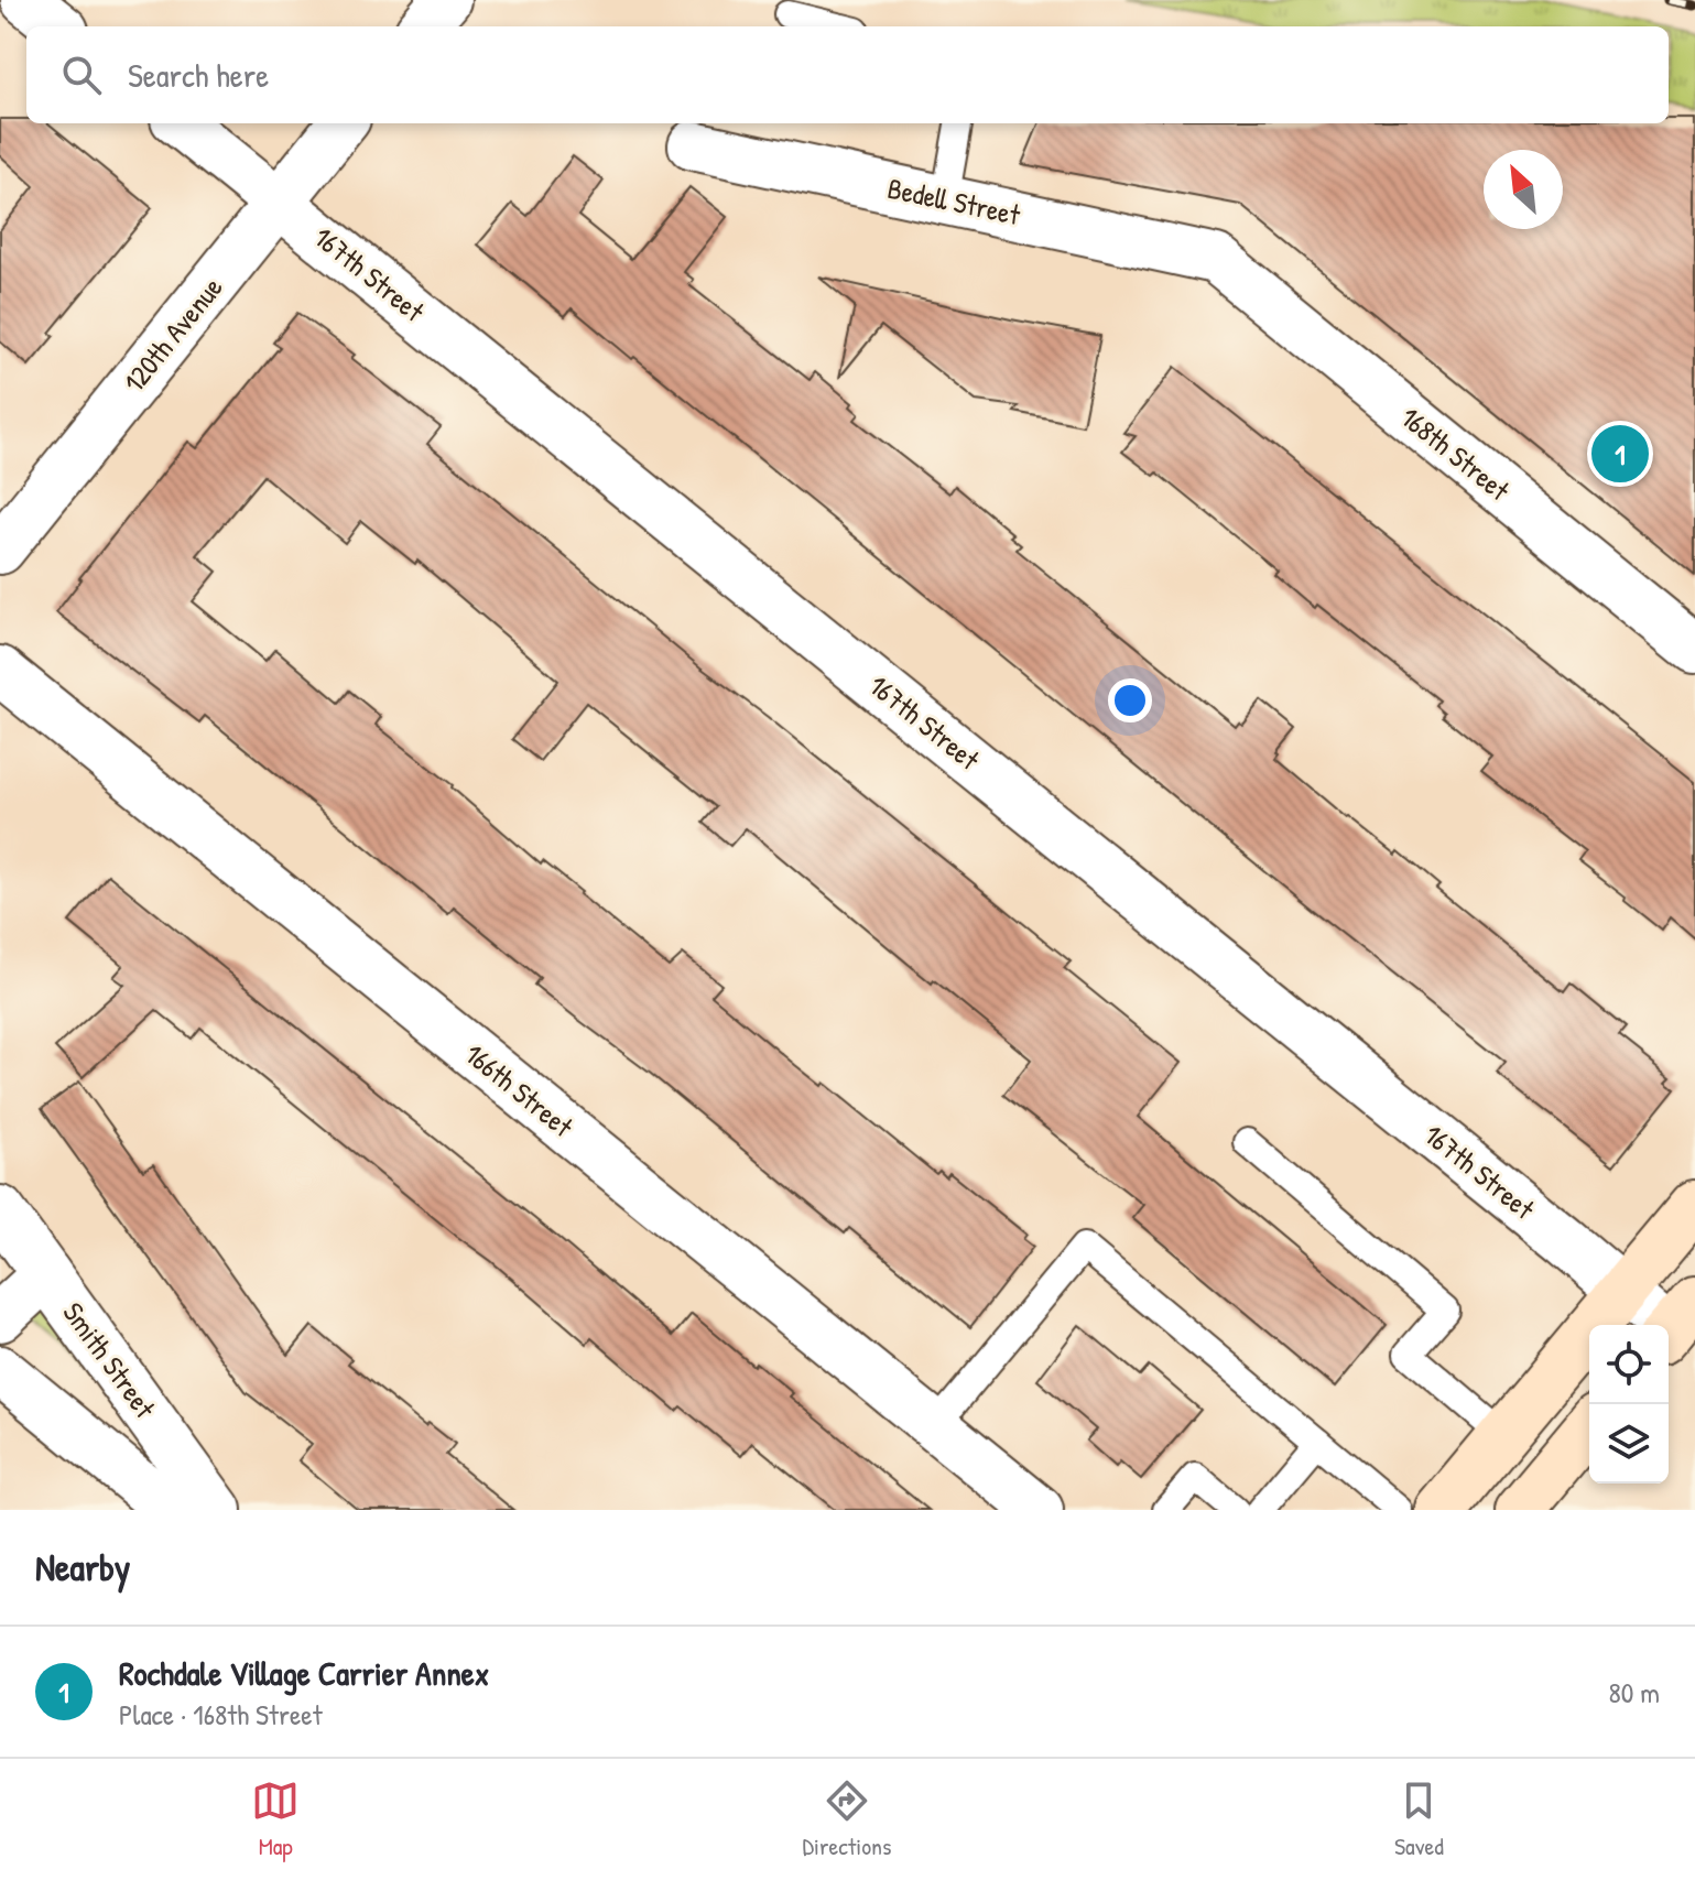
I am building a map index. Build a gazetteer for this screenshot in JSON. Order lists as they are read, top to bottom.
{
  "streets": {
    "street": [
      "Bedell Street",
      "167th Street",
      "120th Avenue",
      "168th Street",
      "166th Street",
      "Smith Street"
    ]
  },
  "crossings": [
    ["Bedell Street", "168th Street"],
    ["167th Street", "120th Avenue"]
  ],
  "north": "top left",
  "page": {
    "search": "Search here",
    "pins": "1",
    "heading": "Nearby",
    "list": [
      {
        "mark": "1",
        "name": "Rochdale Village Carrier Annex",
        "note": "Place · 168th Street",
        "value": "80 m"
      }
    ],
    "nav": ["Map", "Directions", "Saved"]
  }
}
